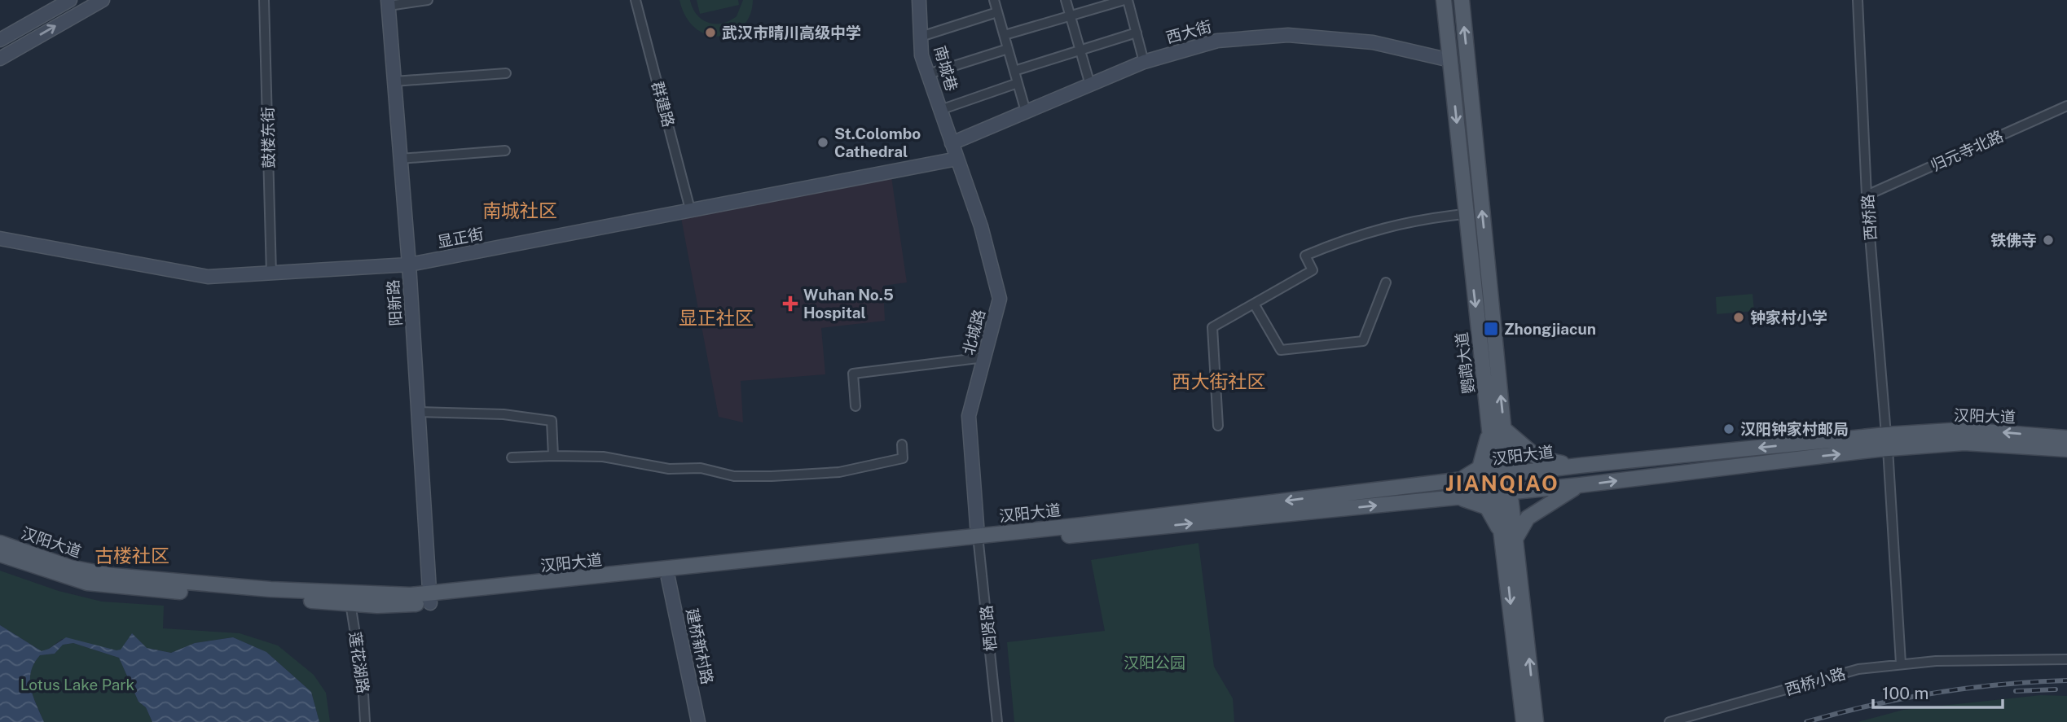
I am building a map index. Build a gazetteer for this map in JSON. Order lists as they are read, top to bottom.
{
  "streets": {
    "main road": ["鹦鹉大道", "汉阳大道"],
    "street": [
      "西大街",
      "南城巷",
      "群建路",
      "鼓楼东街",
      "归元寺北路",
      "西桥路",
      "显正街",
      "阳新路",
      "北城路",
      "栖贤路",
      "建桥新村路",
      "莲花湖路",
      "西桥小路"
    ]
  },
  "crossings": [
    ["西大街", "南城巷"],
    ["西大街", "北城路"],
    ["西大街", "鹦鹉大道"],
    ["南城巷", "北城路"],
    ["群建路", "显正街"],
    ["鼓楼东街", "显正街"],
    ["归元寺北路", "西桥路"],
    ["西桥路", "汉阳大道"],
    ["西桥路", "西桥小路"],
    ["显正街", "阳新路"],
    ["显正街", "北城路"],
    ["阳新路", "汉阳大道"],
    ["北城路", "汉阳大道"],
    ["北城路", "栖贤路"],
    ["鹦鹉大道", "汉阳大道"],
    ["汉阳大道", "栖贤路"],
    ["汉阳大道", "建桥新村路"],
    ["汉阳大道", "莲花湖路"]
  ],
  "districts": [
    "南城社区",
    "显正社区",
    "西大街社区",
    "JIANQIAO",
    "古楼社区"
  ],
  "parks": ["汉阳公园", "Lotus Lake Park"],
  "places": {
    "other": [
      "武汉市晴川高级中学",
      "St.Colombo Cathedral",
      "铁佛寺",
      "钟家村小学",
      "汉阳钟家村邮局"
    ],
    "health": ["Wuhan No.5 Hospital"],
    "transit": ["Zhongjiacun"]
  },
  "scale_bar": "100 m"
}
